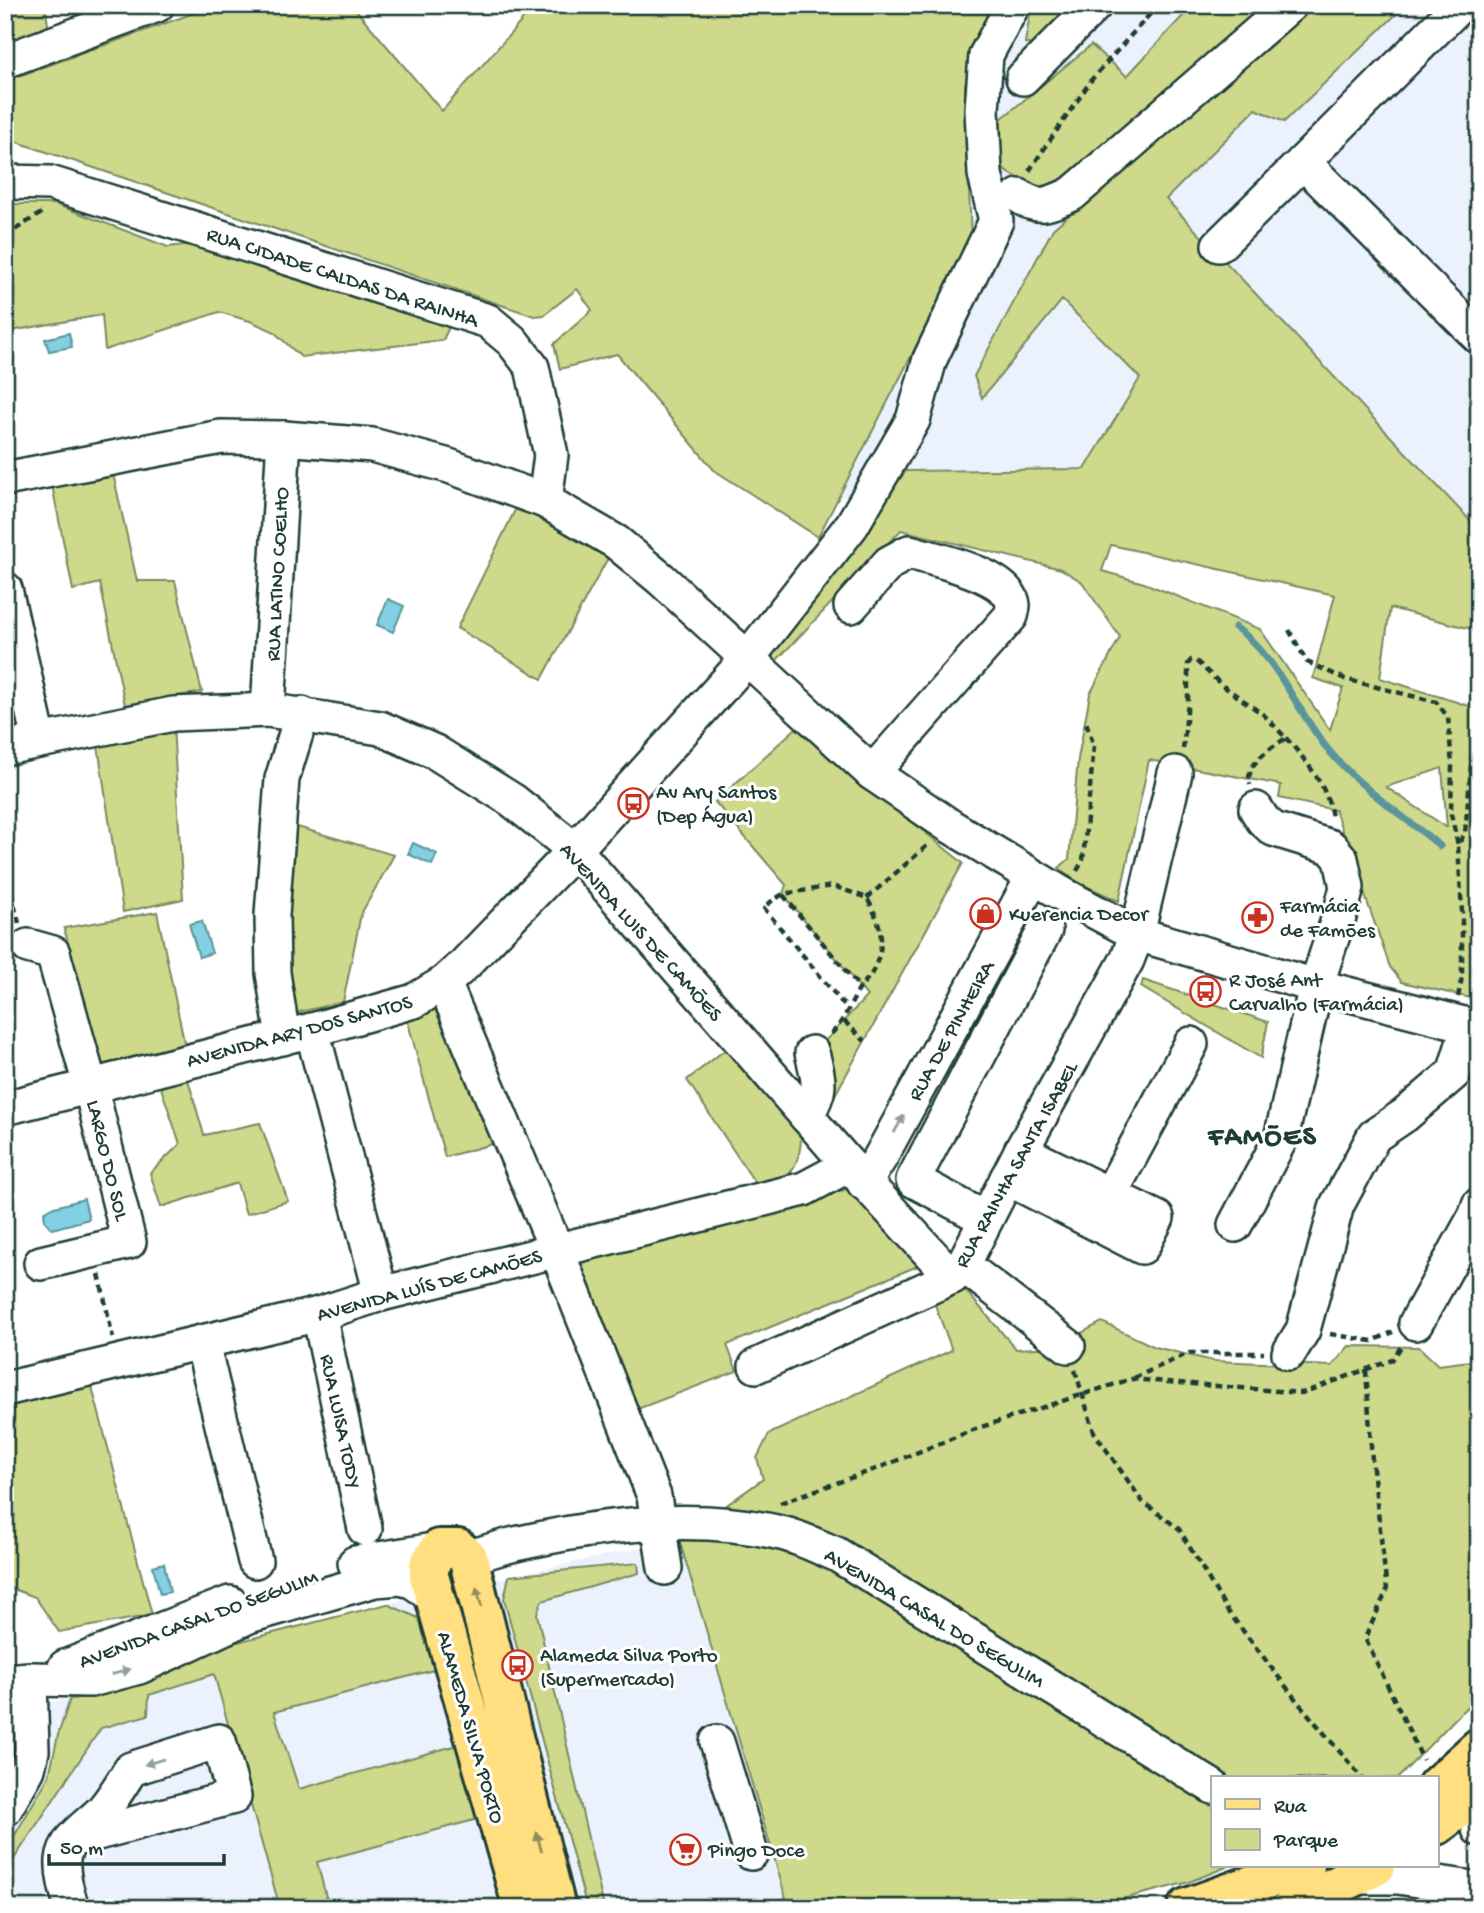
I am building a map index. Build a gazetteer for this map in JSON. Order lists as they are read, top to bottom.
{
  "streets": {
    "main road": ["ALAMEDA SILVA PORTO"],
    "street": [
      "RUA CIDADE CALDAS DA RAINHA",
      "RUA LATINO COELHO",
      "AVENIDA LUIS DE CAMÕES",
      "AVENIDA ARY DOS SANTOS",
      "RUA DE PINHEIRA",
      "LARGO DO SOL",
      "RUA RAINHA SANTA ISABEL",
      "AVENIDA LUÍS DE CAMÕES",
      "RUA LUISA TODY",
      "AVENIDA CASAL DO SEGULIM"
    ]
  },
  "crossings": [
    ["RUA LATINO COELHO", "AVENIDA LUIS DE CAMÕES"],
    ["AVENIDA LUIS DE CAMÕES", "AVENIDA ARY DOS SANTOS"],
    ["AVENIDA LUIS DE CAMÕES", "RUA DE PINHEIRA"],
    ["AVENIDA LUIS DE CAMÕES", "RUA RAINHA SANTA ISABEL"],
    ["AVENIDA LUIS DE CAMÕES", "AVENIDA LUÍS DE CAMÕES"],
    ["AVENIDA ARY DOS SANTOS", "LARGO DO SOL"],
    ["RUA DE PINHEIRA", "AVENIDA LUÍS DE CAMÕES"],
    ["AVENIDA LUÍS DE CAMÕES", "RUA LUISA TODY"],
    ["AVENIDA CASAL DO SEGULIM", "ALAMEDA SILVA PORTO"]
  ],
  "districts": ["FAMÕES"],
  "places": {
    "bus stop": ["Av Ary Santos (Dep Água)", "R José Ant Carvalho (Farmácia)", "Alameda Silva Porto (Supermercado)"],
    "shop": ["Kuerencia Decor"],
    "pharmacy": ["Farmácia de Famões"],
    "supermarket": ["Pingo Doce"]
  },
  "legend": ["Rua", "Parque"],
  "scale_bar": "50 m"
}
